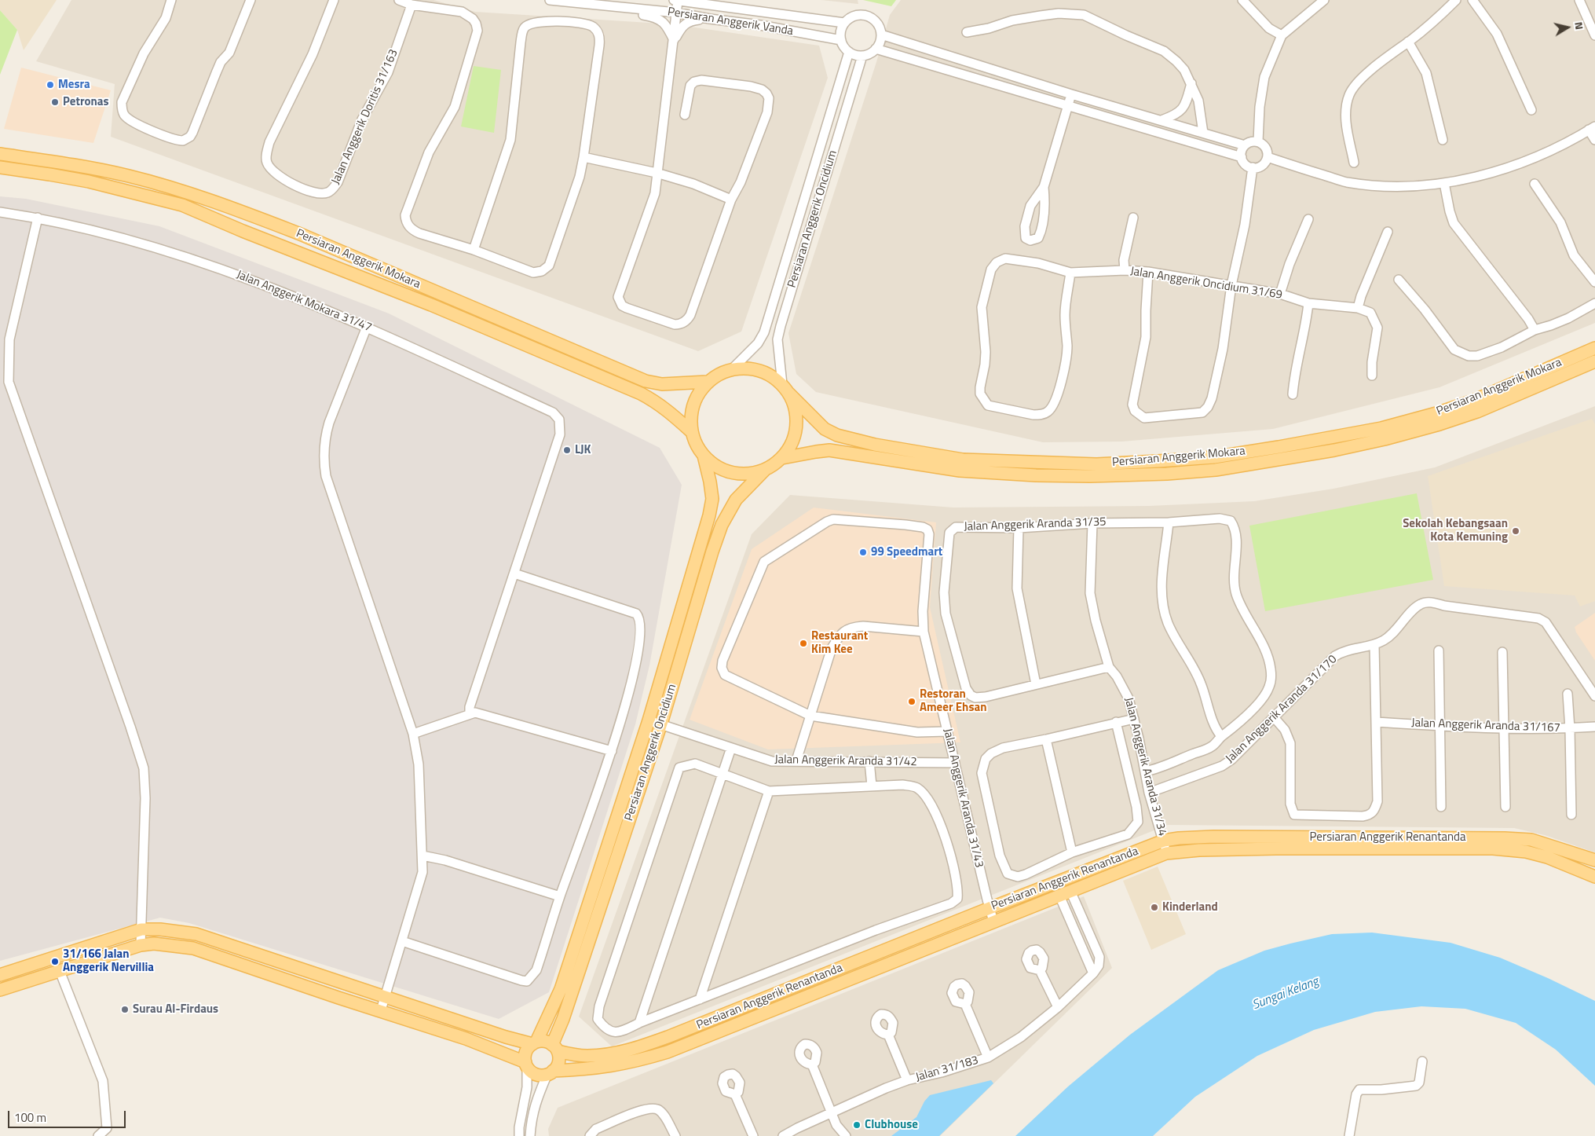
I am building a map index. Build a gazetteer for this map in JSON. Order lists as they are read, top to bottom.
{
  "streets": {
    "main road": ["Persiaran Anggerik Oncidium", "Persiaran Anggerik Mokara", "Persiaran Anggerik Renantanda"],
    "street": [
      "Persiaran Anggerik Vanda",
      "Jalan Anggerik Doritis 31/163",
      "Jalan Anggerik Oncidium 31/69",
      "Jalan Anggerik Mokara 31/47",
      "Jalan Anggerik Aranda 31/35",
      "Jalan Anggerik Aranda 31/170",
      "Jalan Anggerik Aranda 31/167",
      "Jalan Anggerik Aranda 31/42",
      "Jalan Anggerik Aranda 31/34",
      "Jalan Anggerik Aranda 31/43",
      "Jalan 31/183"
    ]
  },
  "crossings": [
    ["Persiaran Anggerik Vanda", "Persiaran Anggerik Oncidium"],
    ["Persiaran Anggerik Oncidium", "Persiaran Anggerik Mokara"],
    ["Persiaran Anggerik Oncidium", "Jalan Anggerik Aranda 31/42"],
    ["Persiaran Anggerik Oncidium", "Persiaran Anggerik Renantanda"],
    ["Jalan Anggerik Aranda 31/35", "Jalan Anggerik Aranda 31/34"],
    ["Jalan Anggerik Aranda 31/170", "Jalan Anggerik Aranda 31/34"],
    ["Jalan Anggerik Aranda 31/42", "Jalan Anggerik Aranda 31/43"],
    ["Jalan Anggerik Aranda 31/34", "Persiaran Anggerik Renantanda"],
    ["Jalan Anggerik Aranda 31/43", "Persiaran Anggerik Renantanda"]
  ],
  "water": ["Sungai Kelang"],
  "places": [
    "Mesra",
    "Petronas",
    "LJK",
    "Sekolah Kebangsaan Kota Kemuning",
    "99 Speedmart",
    "Restaurant Kim Kee",
    "Restoran Ameer Ehsan",
    "Kinderland",
    "31/166 Jalan Anggerik Nervillia",
    "Surau Al-Firdaus",
    "Clubhouse"
  ],
  "scale_bar": "100 m",
  "north": "right"
}
